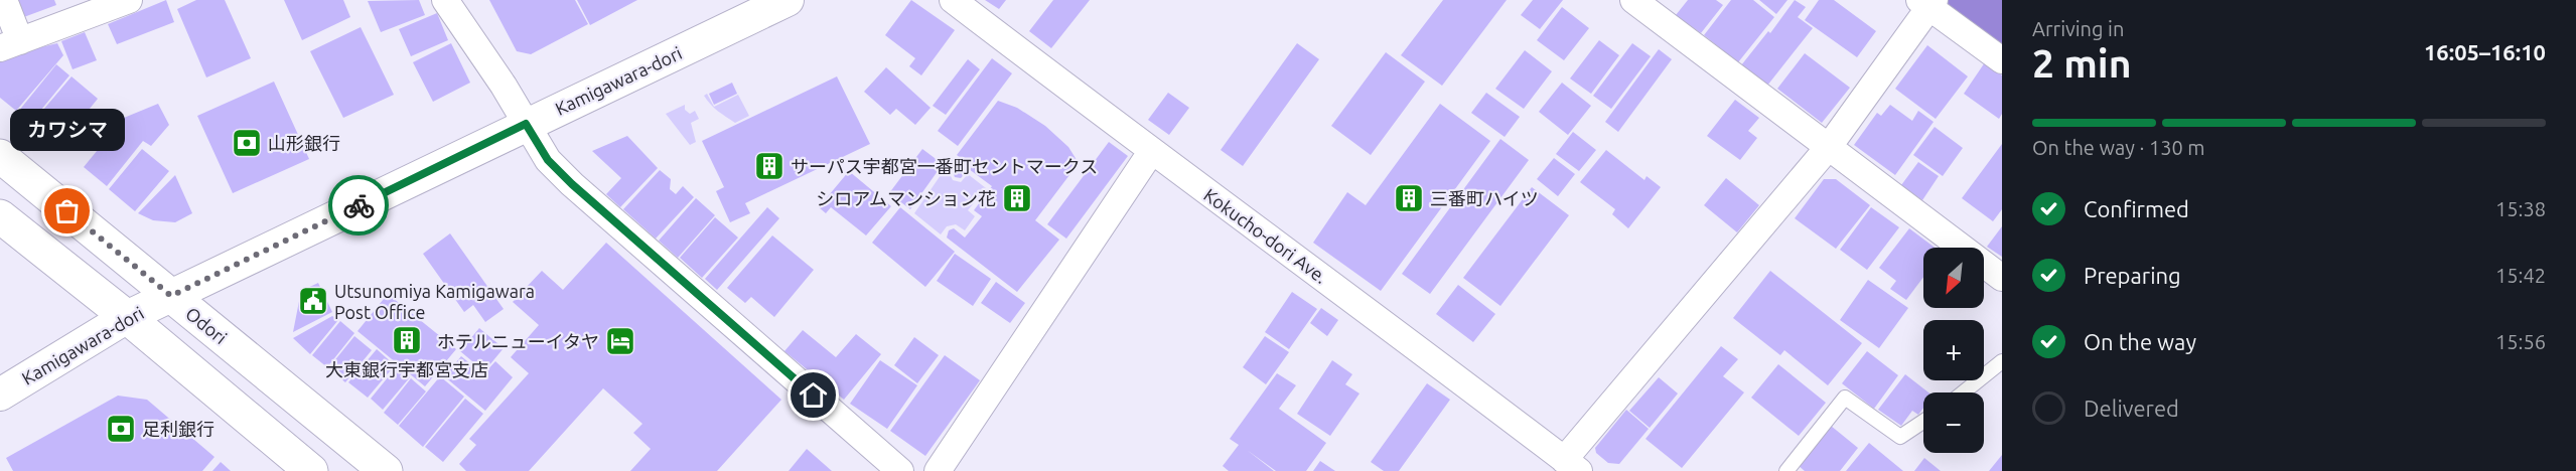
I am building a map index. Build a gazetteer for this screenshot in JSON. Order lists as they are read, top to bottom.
{
  "streets": {
    "main road": ["Odori"],
    "street": ["Kamigawara-dori", "Kokucho-dori Ave."]
  },
  "crossings": [
    ["Kamigawara-dori", "Odori"]
  ],
  "places": {
    "bank": ["山形銀行", "足利銀行"],
    "building": [
      "サーパス宇都宮一番町セントマークス",
      "シロアムマンション花",
      "三番町ハイツ",
      "大東銀行宇都宮支店"
    ],
    "other": ["カワシマ"],
    "public building": ["Utsunomiya Kamigawara Post Office"],
    "hotel": ["ホテルニューイタヤ"]
  },
  "north": "bottom left",
  "page": {
    "heading": ["2 min", "Arriving in", "16:05–16:10"],
    "bar": "On the way · 130 m",
    "bubble": "カワシマ",
    "list": [
      ["Confirmed", "15:38"],
      ["Preparing", "15:42"],
      ["On the way", "15:56"],
      "Delivered"
    ],
    "map_buttons": ["+", "−"]
  }
}
